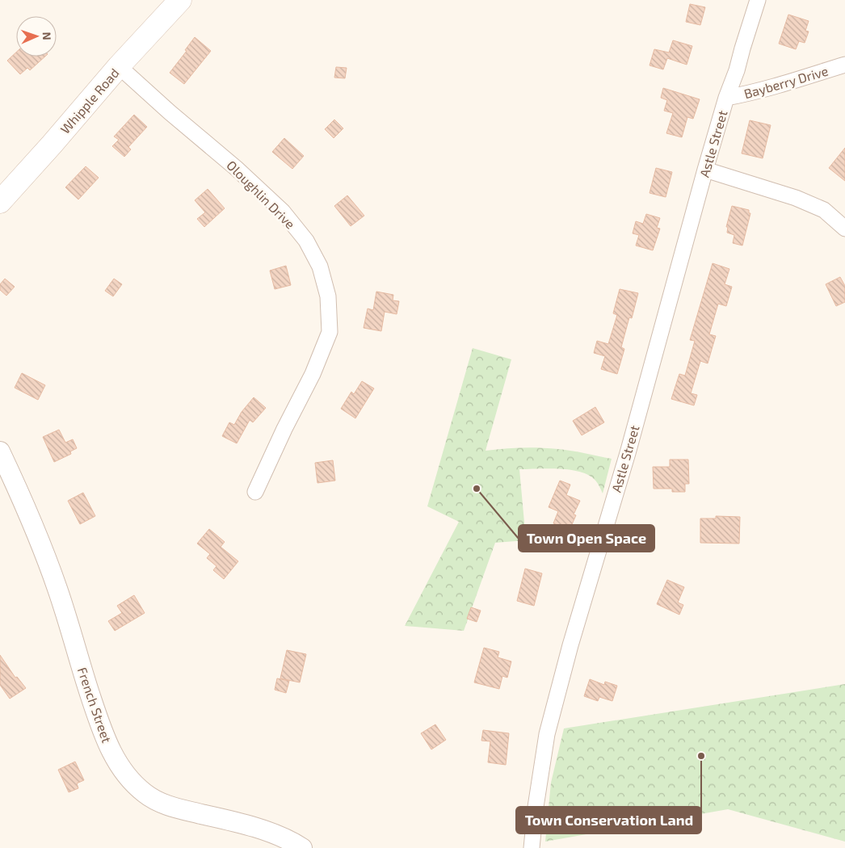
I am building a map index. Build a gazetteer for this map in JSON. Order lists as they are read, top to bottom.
{
  "streets": {
    "main road": ["Whipple Road"],
    "street": [
      "Bayberry Drive",
      "Astle Street",
      "Oloughlin Drive",
      "French Street"
    ]
  },
  "crossings": [
    ["Bayberry Drive", "Astle Street"],
    ["Whipple Road", "Oloughlin Drive"]
  ],
  "places": ["Town Open Space", "Town Conservation Land"],
  "north": "right"
}
